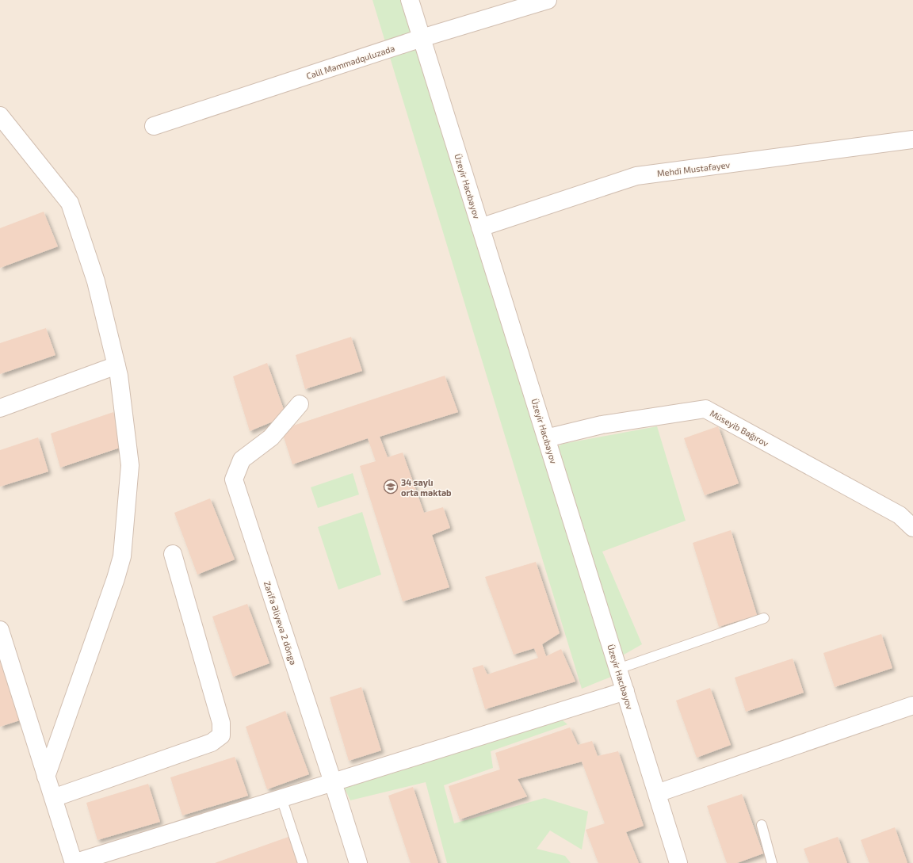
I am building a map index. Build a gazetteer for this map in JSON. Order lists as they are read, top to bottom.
{
  "streets": {
    "street": [
      "Cəlil Məmmədquluzadə",
      "Mehdi Mustafayev",
      "Üzeyir Hacıbəyov",
      "Müseyib Bağırov",
      "Zərifə Əliyeva 2 döngə"
    ]
  },
  "crossings": [
    ["Cəlil Məmmədquluzadə", "Üzeyir Hacıbəyov"],
    ["Mehdi Mustafayev", "Üzeyir Hacıbəyov"],
    ["Üzeyir Hacıbəyov", "Müseyib Bağırov"]
  ],
  "places": {
    "school or university": ["34 saylı orta məktəb"]
  }
}
